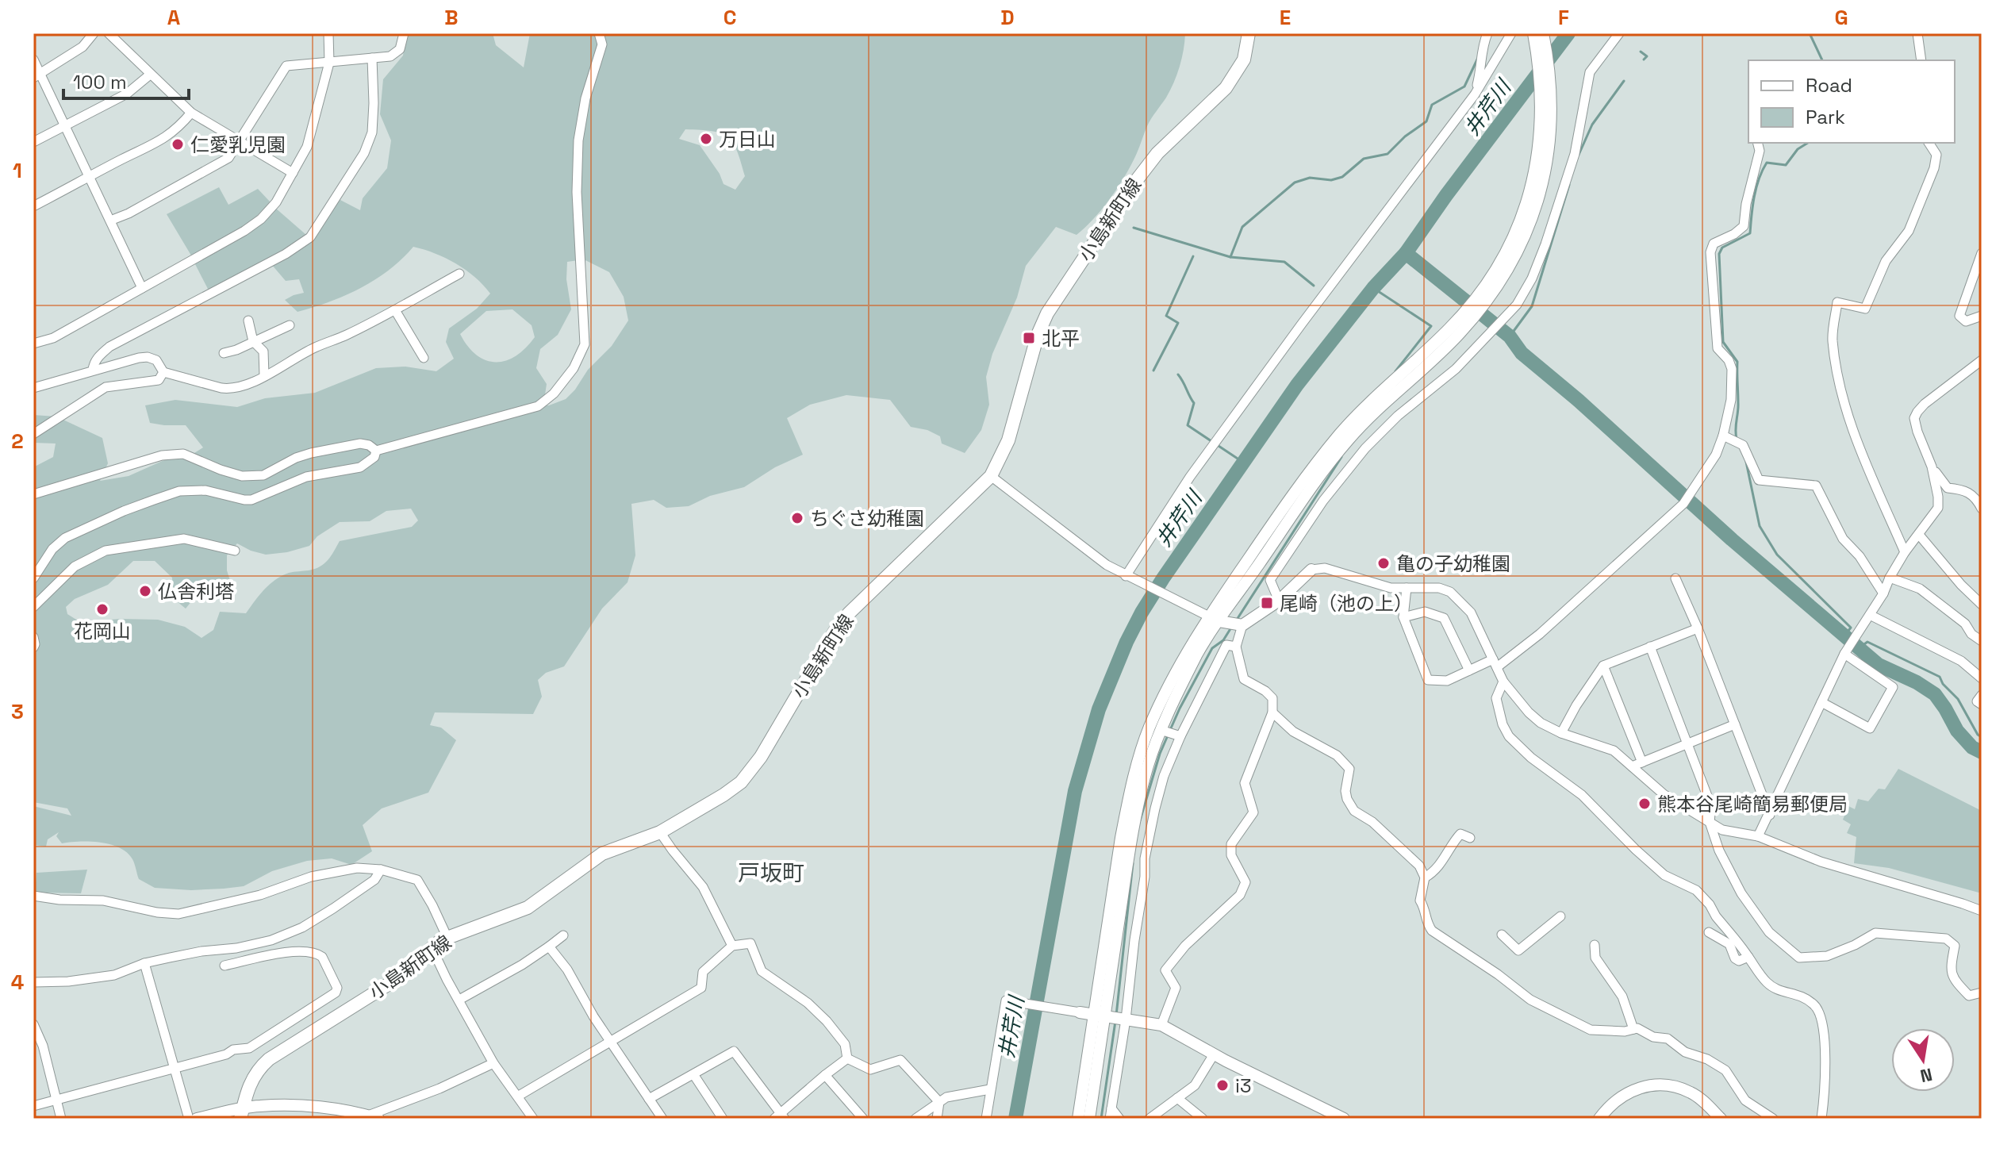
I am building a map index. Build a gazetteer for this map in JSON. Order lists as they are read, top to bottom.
{
  "streets": {
    "main road": ["小島新町線"]
  },
  "districts": ["戸坂町"],
  "water": ["井芹川"],
  "places": {
    "other": [
      "万日山",
      "仁愛乳児園",
      "ちぐさ幼稚園",
      "亀の子幼稚園",
      "仏舎利塔",
      "花岡山",
      "熊本谷尾崎簡易郵便局",
      "i3"
    ],
    "transit": ["北平", "尾崎（池の上）"]
  },
  "legend": ["Road", "Park"],
  "scale_bar": "100 m",
  "north": "bottom",
  "grid": {
    "columns": [
      "A",
      "B",
      "C",
      "D",
      "E",
      "F",
      "G"
    ],
    "rows": [
      "1",
      "2",
      "3",
      "4"
    ]
  }
}
